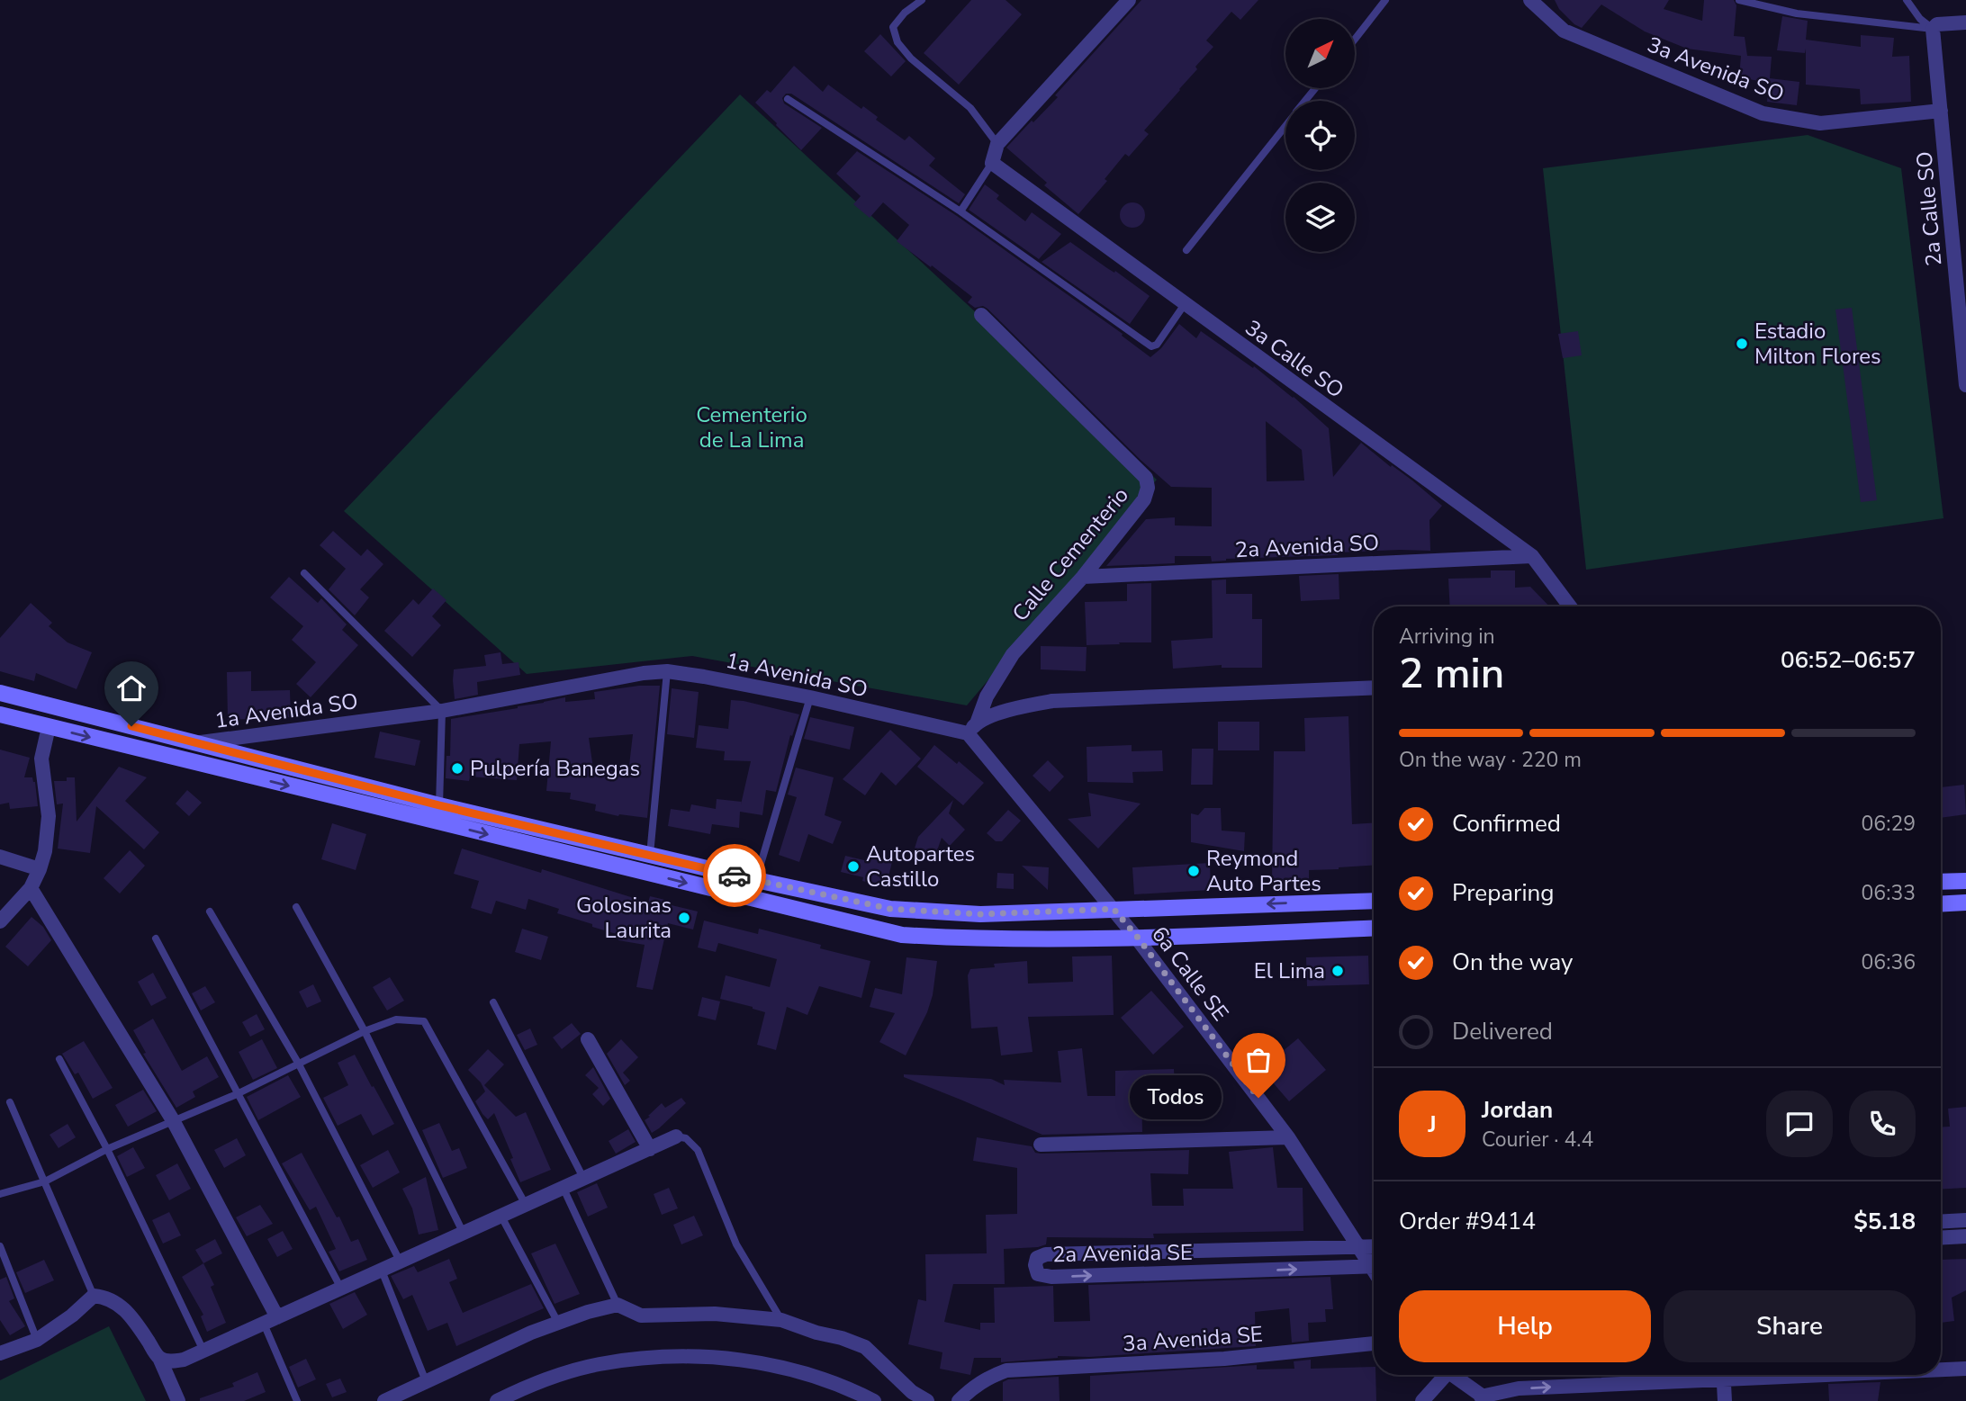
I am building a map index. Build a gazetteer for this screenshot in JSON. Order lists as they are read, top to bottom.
{
  "streets": {
    "street": [
      "3a Avenida SO",
      "2a Calle SO",
      "3a Calle SO",
      "2a Avenida SO",
      "Calle Cementerio",
      "1a Avenida SO",
      "6a Calle SE",
      "2a Avenida SE",
      "3a Avenida SE"
    ]
  },
  "crossings": [
    ["3a Avenida SO", "2a Calle SO"],
    ["3a Calle SO", "2a Avenida SO"],
    ["2a Avenida SO", "Calle Cementerio"],
    ["Calle Cementerio", "1a Avenida SO"],
    ["Calle Cementerio", "6a Calle SE"],
    ["1a Avenida SO", "6a Calle SE"],
    ["6a Calle SE", "2a Avenida SE"]
  ],
  "parks": ["Cementerio de La Lima"],
  "places": [
    "Estadio Milton Flores",
    "Pulpería Banegas",
    "Autopartes Castillo",
    "Reymond Auto Partes",
    "Golosinas Laurita",
    "El Lima",
    "Todos"
  ],
  "north": "top right",
  "page": {
    "heading": ["2 min", "Arriving in", "06:52–06:57"],
    "panel": [
      "Jordan",
      "Courier · 4.4",
      "Order #9414",
      "$5.18"
    ],
    "bar": "On the way · 220 m",
    "list": [
      ["Confirmed", "06:29"],
      ["Preparing", "06:33"],
      ["On the way", "06:36"],
      "Delivered"
    ],
    "bubble": "Todos",
    "round": "J",
    "buttons": ["Help", "Share"]
  }
}
